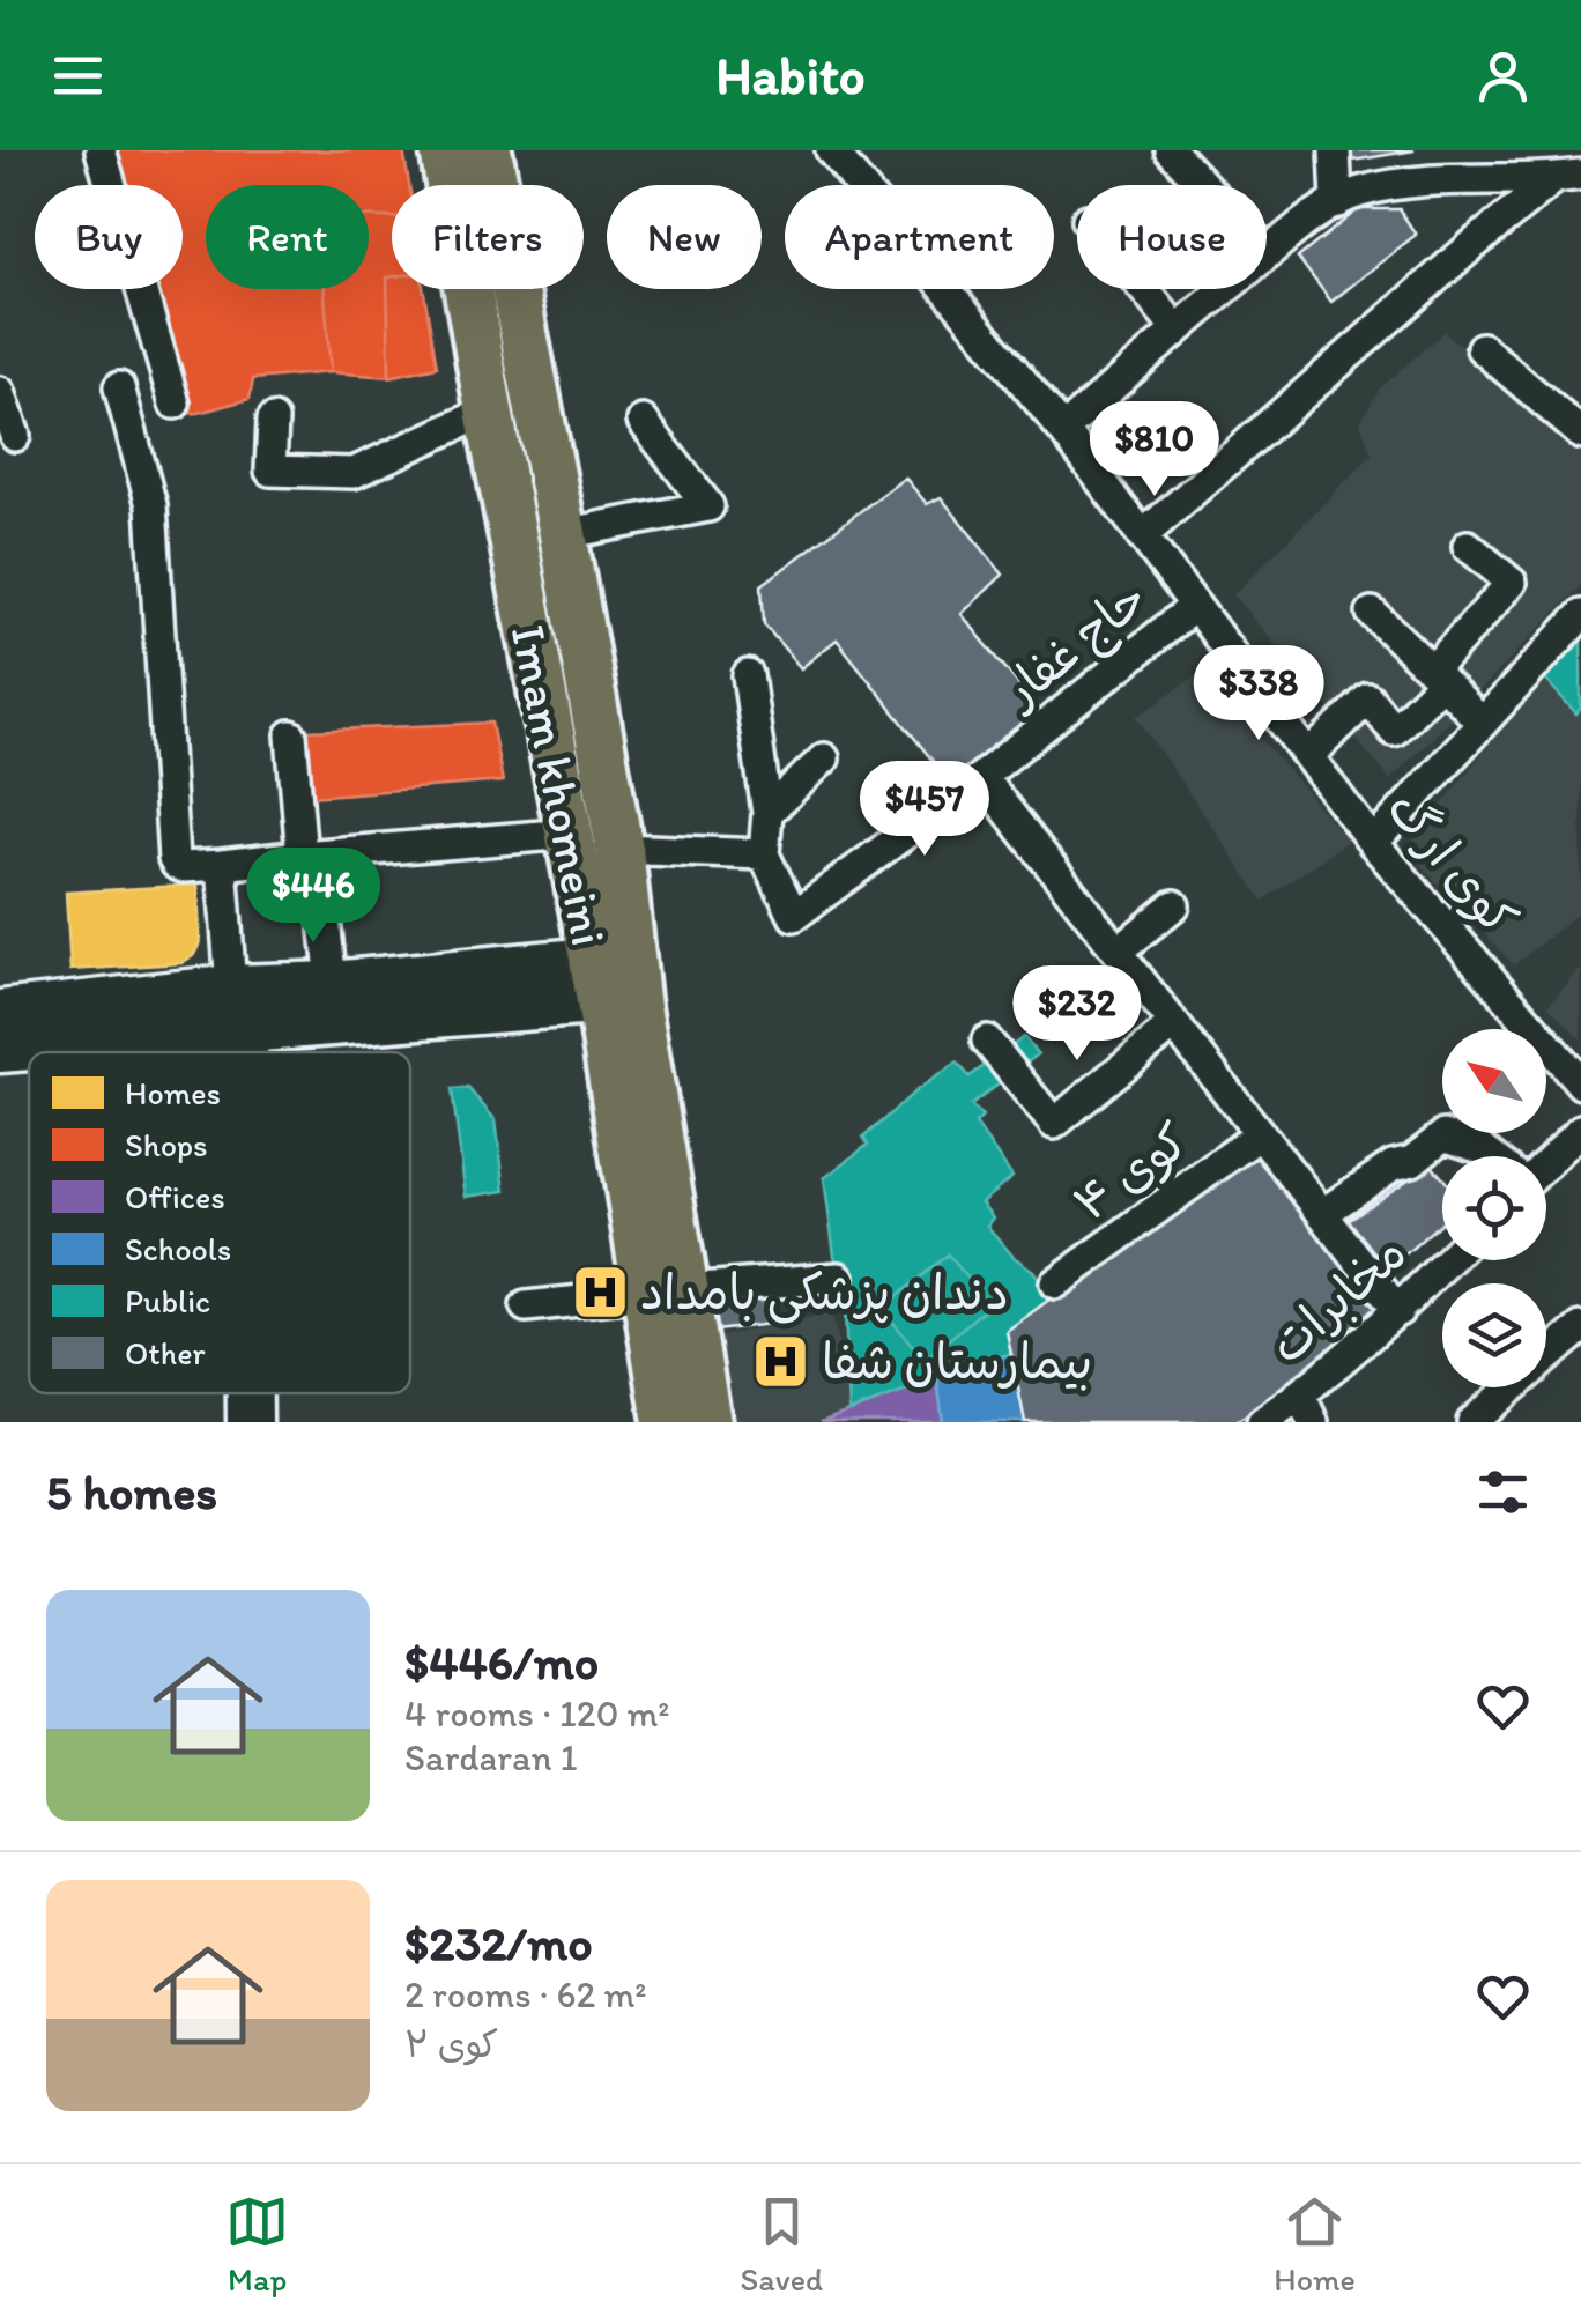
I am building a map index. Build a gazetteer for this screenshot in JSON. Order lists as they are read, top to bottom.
{
  "streets": {
    "main road": ["Imam khomeini"],
    "street": [
      "حاج غفار",
      "کوی ارگ",
      "کوی ۴",
      "مخابرات"
    ]
  },
  "crossings": [
    ["حاج غفار", "کوی ارگ"]
  ],
  "places": {
    "hospital": ["دندان‌ پزشکی بامداد", "بیمارستان شفا"]
  },
  "legend": [
    "Homes",
    "Shops",
    "Offices",
    "Schools",
    "Public",
    "Other"
  ],
  "north": "top left",
  "page": {
    "header": "Habito",
    "chip": [
      "Buy",
      "Rent",
      "Filters",
      "New",
      "Apartment",
      "House"
    ],
    "price": [
      "$810",
      "$338",
      "$457",
      "$446",
      "$232"
    ],
    "heading": "5 homes",
    "list": [
      {
        "name": "$446/mo",
        "note": "4 rooms · 120 m² · Sardaran 1"
      },
      {
        "name": "$232/mo",
        "note": "2 rooms · 62 m² · کوی ۲"
      }
    ],
    "tabs": ["Map", "Saved", "Home"]
  }
}
